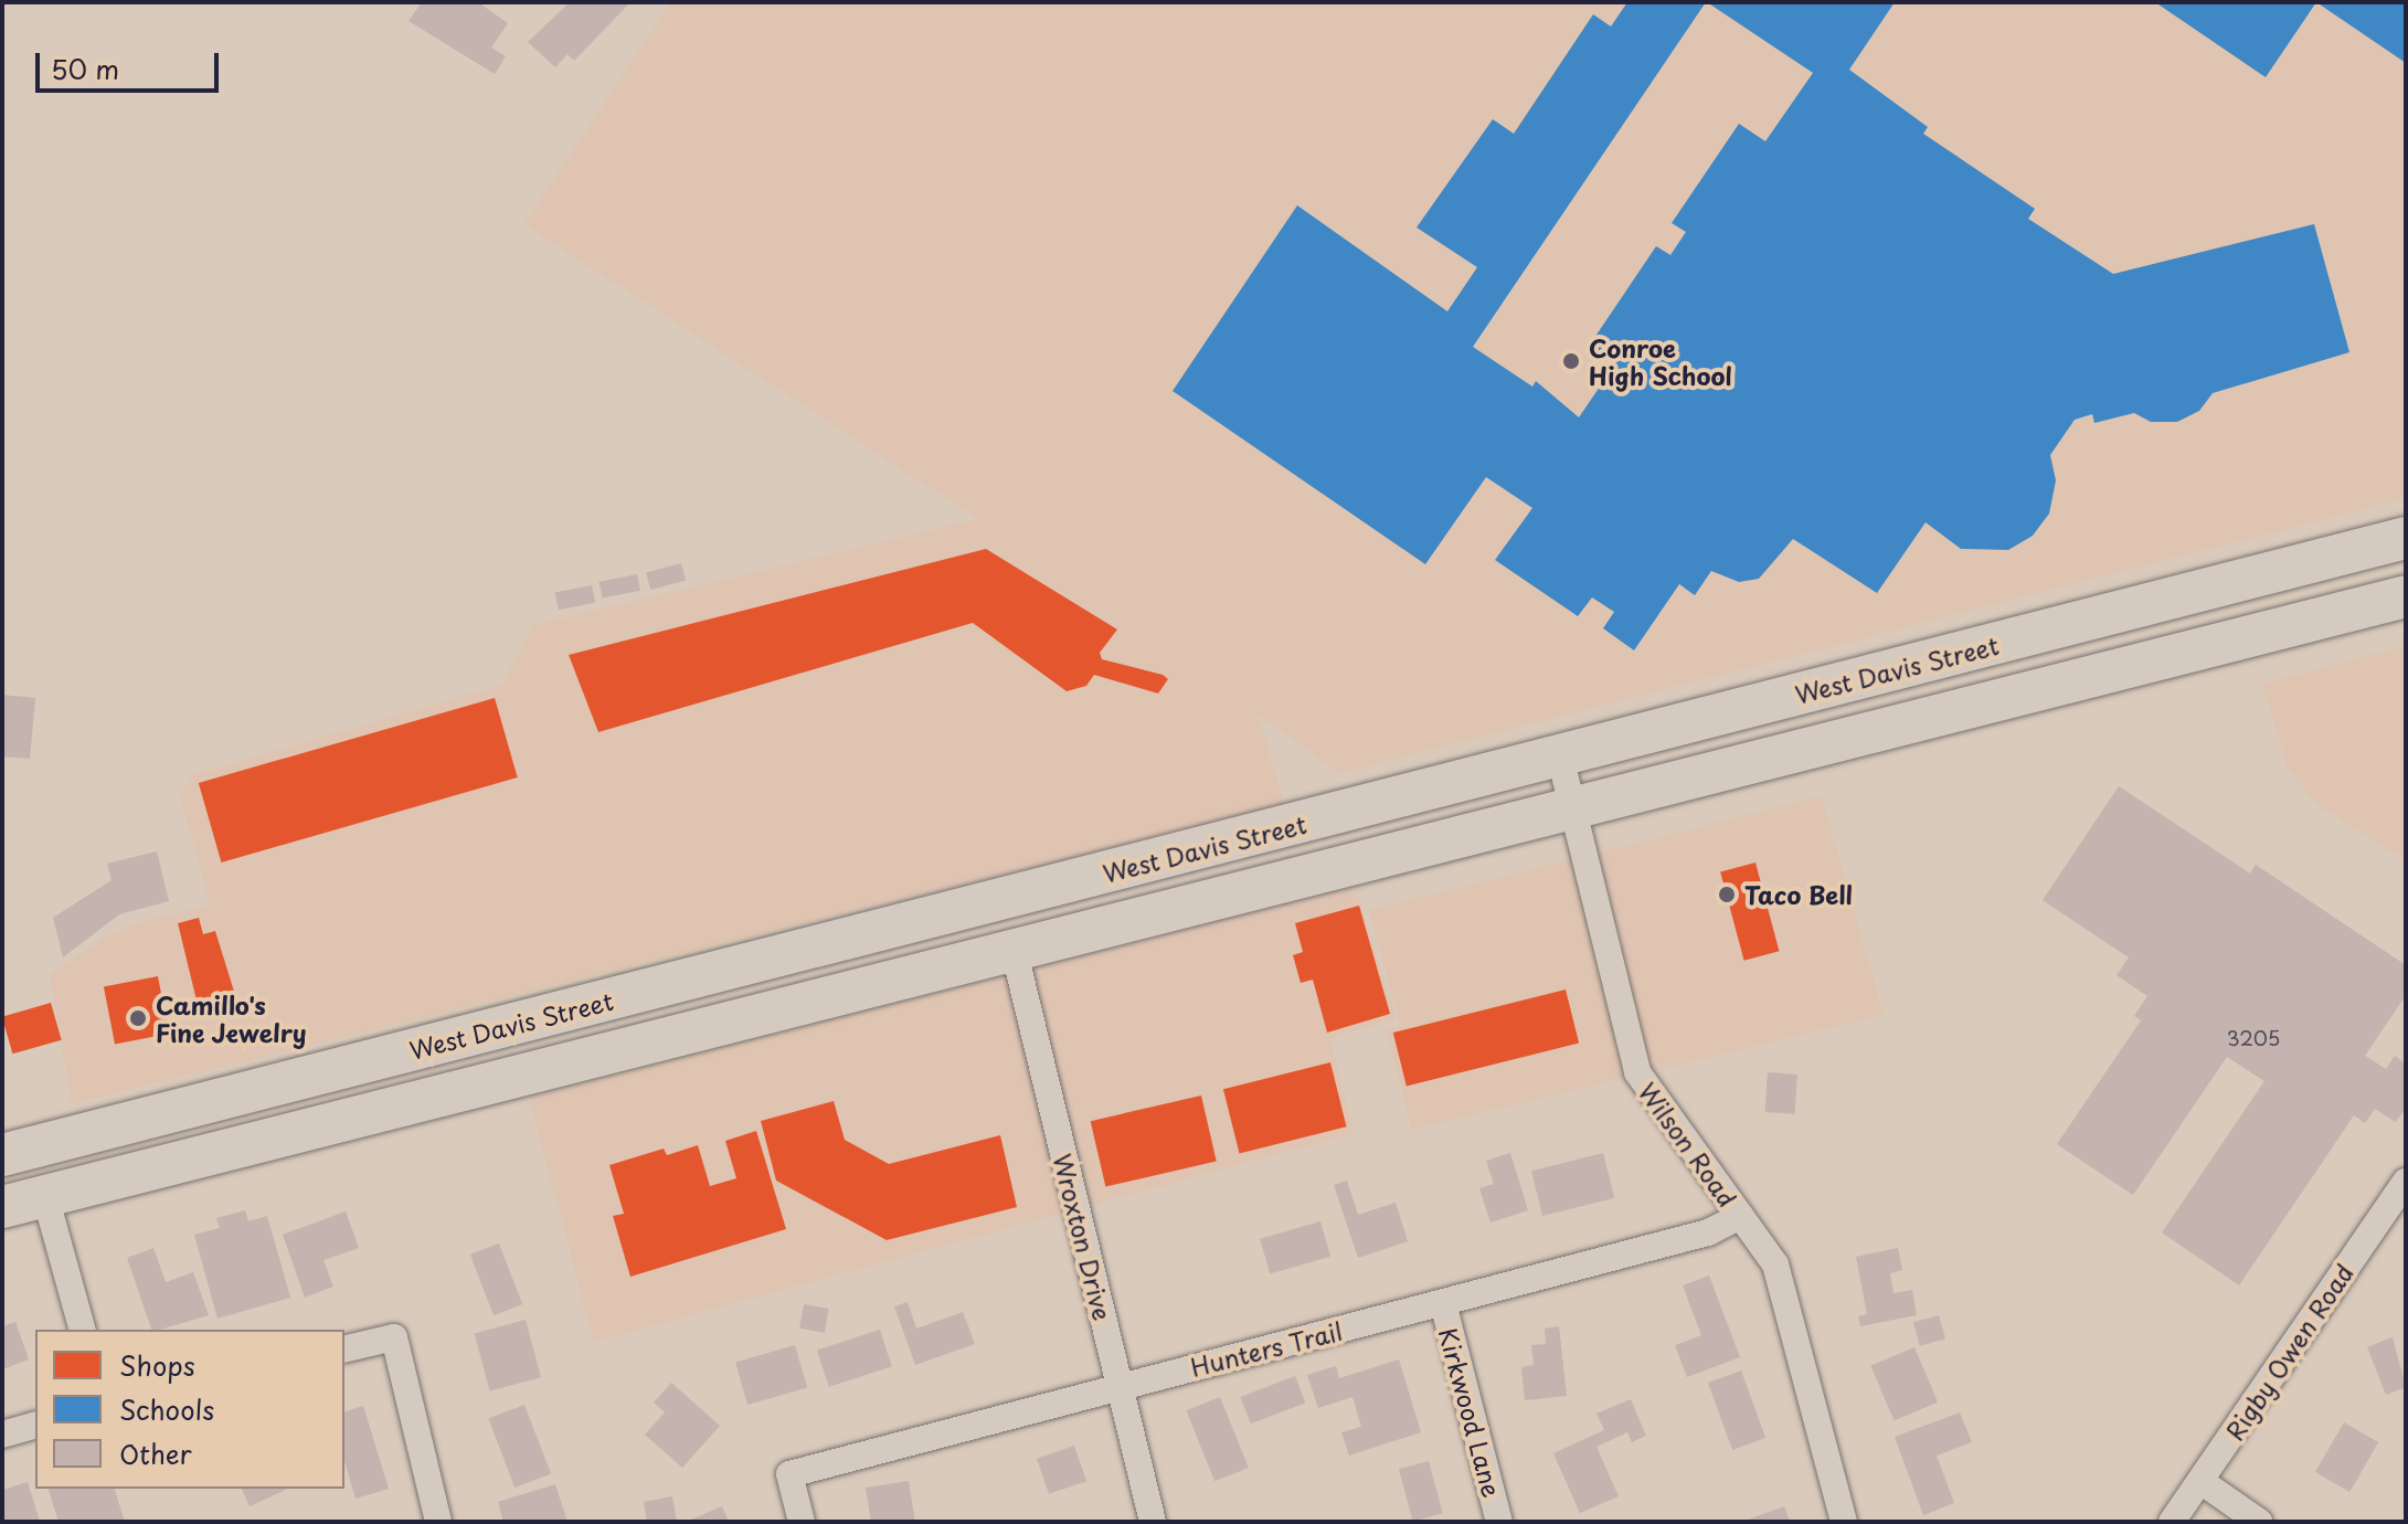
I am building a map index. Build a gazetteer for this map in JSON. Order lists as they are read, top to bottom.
{
  "streets": {
    "main road": ["West Davis Street"],
    "street": [
      "Wilson Road",
      "Wroxton Drive",
      "Hunters Trail",
      "Rigby Owen Road",
      "Kirkwood Lane"
    ]
  },
  "crossings": [
    ["West Davis Street", "Wilson Road"],
    ["West Davis Street", "Wroxton Drive"],
    ["Wilson Road", "Hunters Trail"],
    ["Wroxton Drive", "Hunters Trail"],
    ["Hunters Trail", "Kirkwood Lane"]
  ],
  "places": ["Conroe High School", "Taco Bell", "Camillo's Fine Jewelry"],
  "house_numbers": ["3205"],
  "legend": ["Shops", "Schools", "Other"],
  "scale_bar": "50 m"
}
